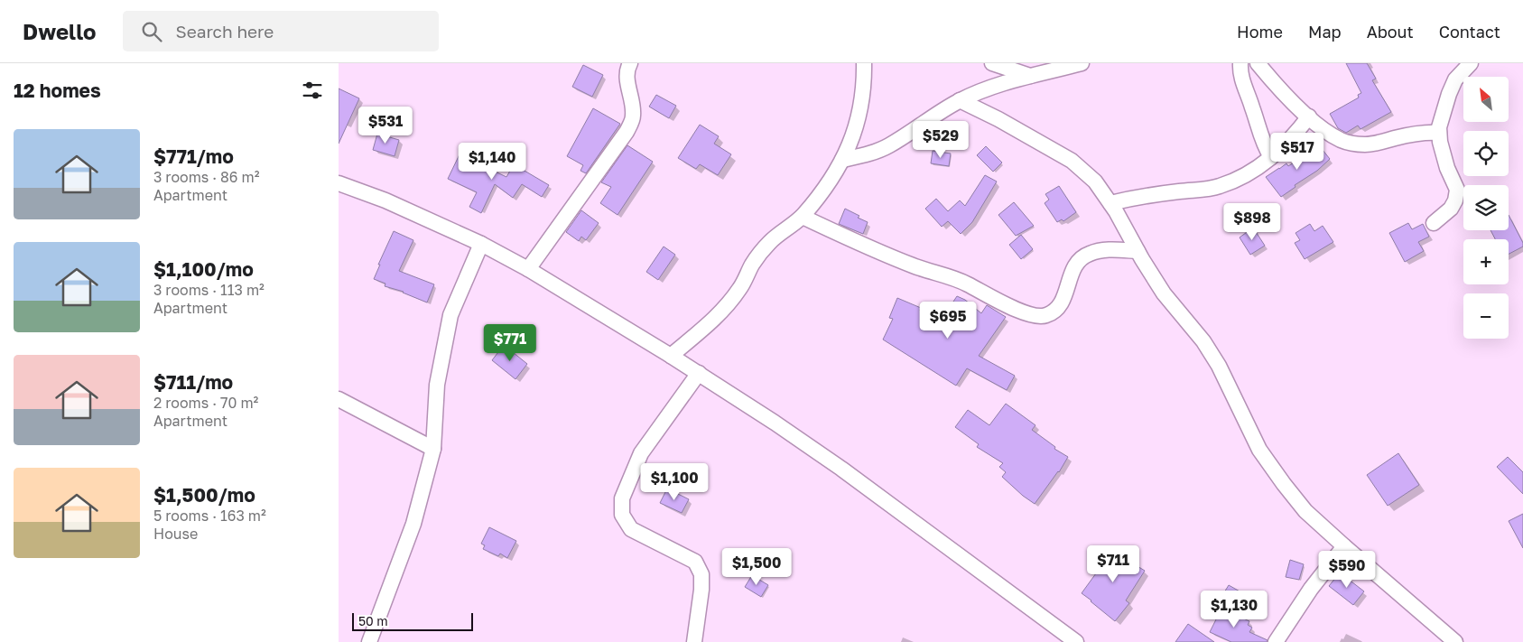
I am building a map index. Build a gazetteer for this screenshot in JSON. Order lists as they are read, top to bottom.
{
  "scale_bar": "50 m",
  "north": "top left",
  "page": {
    "header": "Dwello",
    "search": "Search here",
    "nav": [
      "Home",
      "Map",
      "About",
      "Contact"
    ],
    "heading": "12 homes",
    "map_buttons": ["+", "−"],
    "price": [
      "$531",
      "$529",
      "$517",
      "$1,140",
      "$898",
      "$695",
      "$771",
      "$1,100",
      "$711",
      "$1,500",
      "$590",
      "$1,130"
    ],
    "list": [
      {
        "name": "$771/mo",
        "note": "3 rooms · 86 m² · Apartment"
      },
      {
        "name": "$1,100/mo",
        "note": "3 rooms · 113 m² · Apartment"
      },
      {
        "name": "$711/mo",
        "note": "2 rooms · 70 m² · Apartment"
      },
      {
        "name": "$1,500/mo",
        "note": "5 rooms · 163 m² · House"
      }
    ],
    "scale": "50 m"
  }
}
